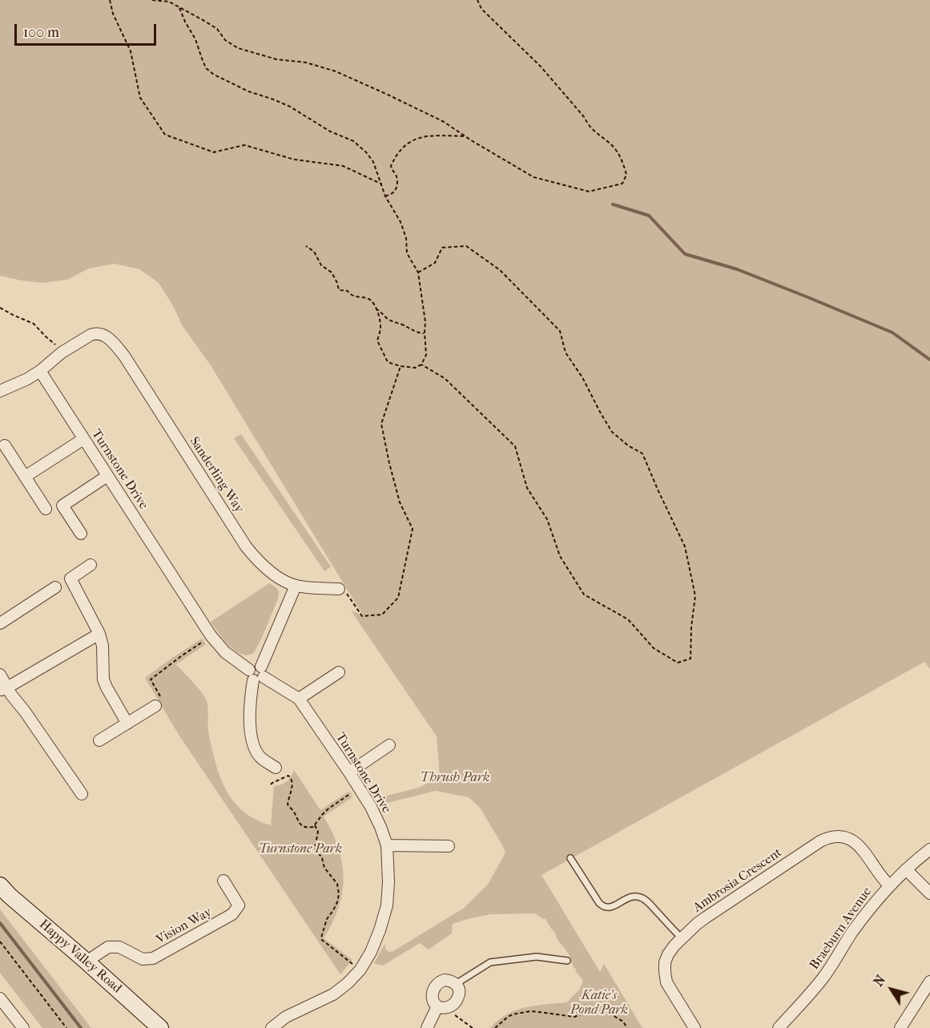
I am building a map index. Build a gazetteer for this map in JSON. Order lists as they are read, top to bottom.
{
  "streets": {
    "main road": ["Happy Valley Road"],
    "street": [
      "Turnstone Drive",
      "Sanderling Way",
      "Ambrosia Crescent",
      "Vision Way",
      "Braeburn Avenue"
    ]
  },
  "crossings": [
    ["Turnstone Drive", "Sanderling Way"],
    ["Ambrosia Crescent", "Braeburn Avenue"],
    ["Vision Way", "Happy Valley Road"]
  ],
  "parks": ["Thrush Park", "Turnstone Park", "Katie's Pond Park"],
  "scale_bar": "100 m",
  "north": "top left"
}
